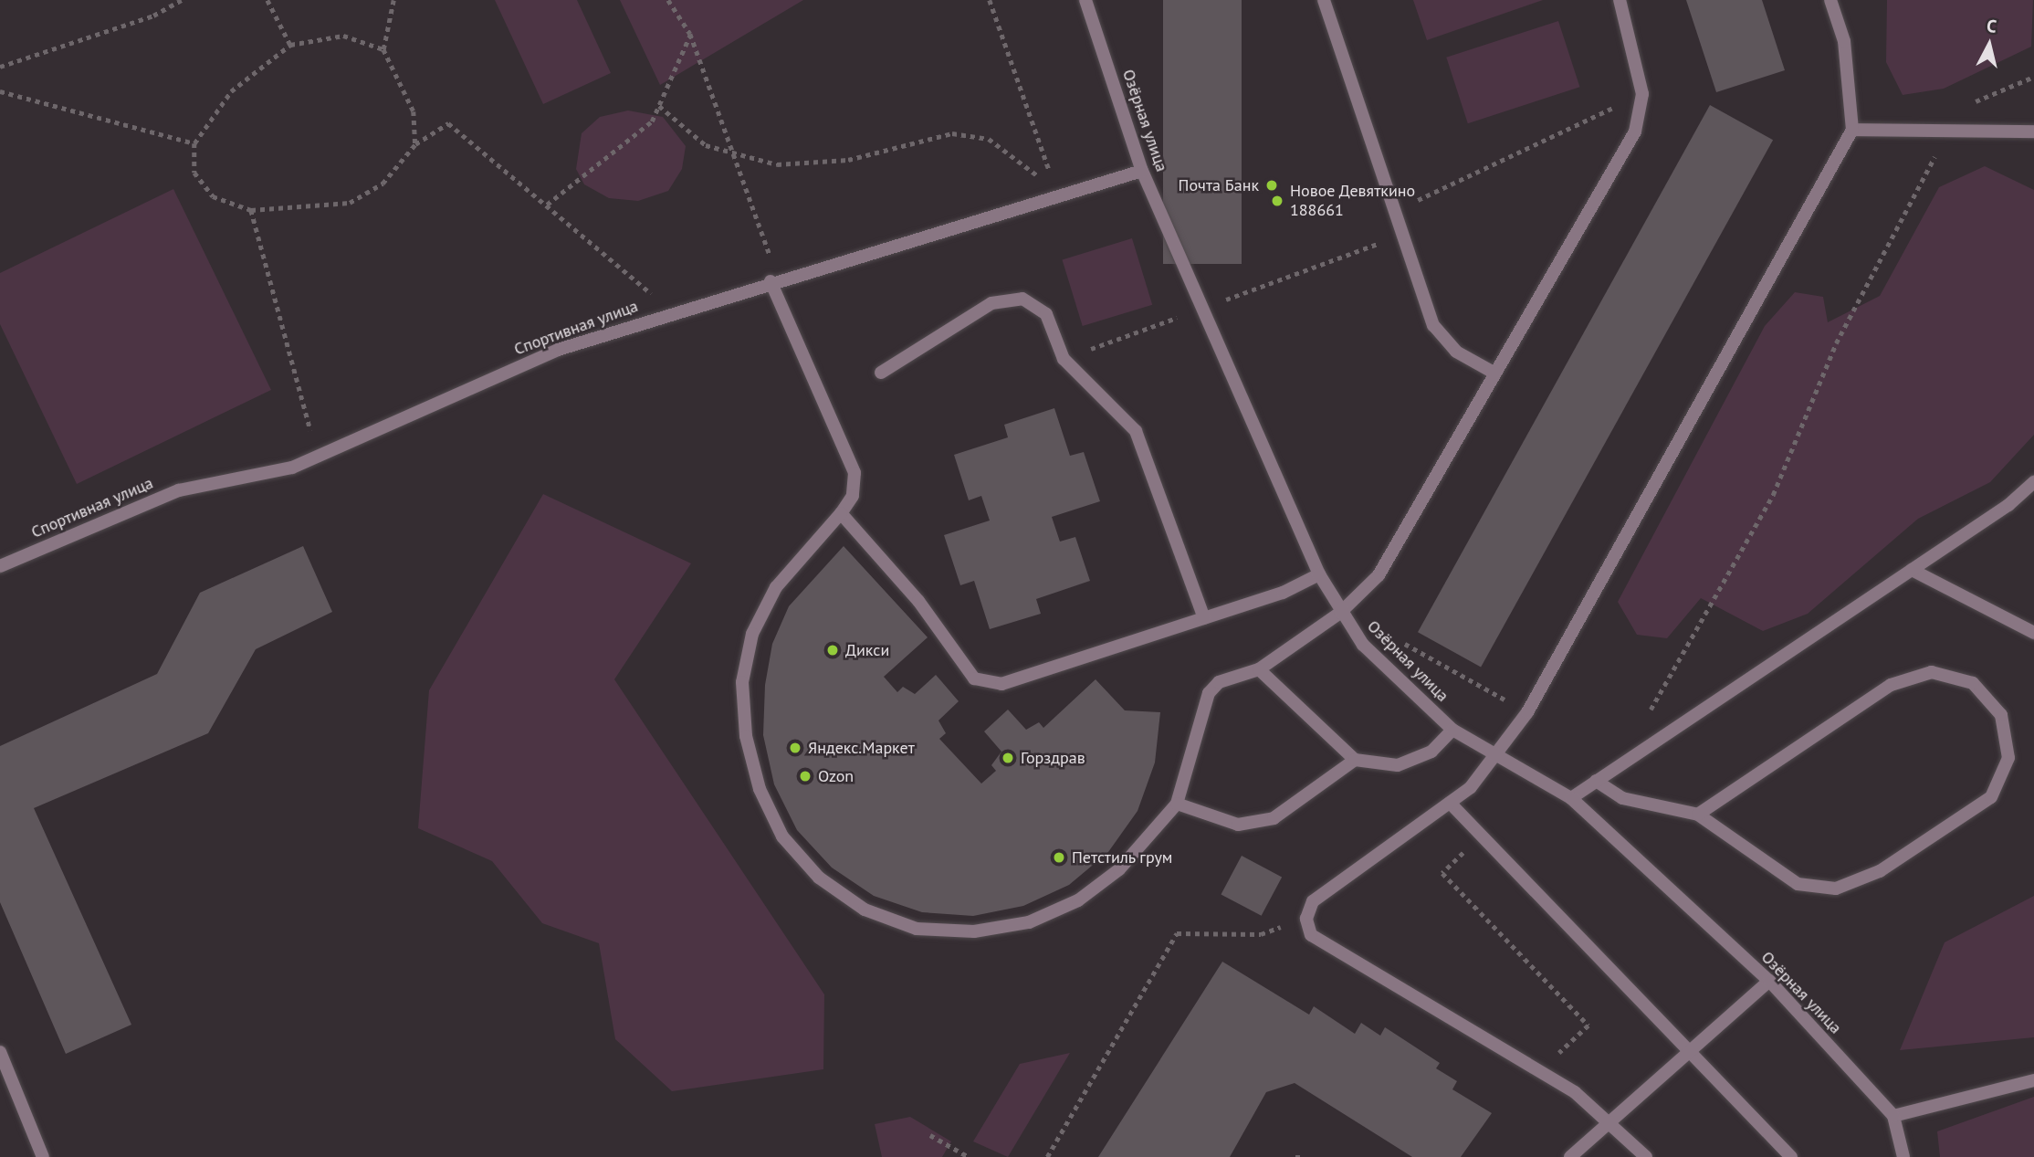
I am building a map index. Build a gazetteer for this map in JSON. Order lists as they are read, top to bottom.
{
  "streets": {
    "street": ["Озёрная улица", "Спортивная улица"]
  },
  "crossings": [
    ["Озёрная улица", "Спортивная улица"]
  ],
  "places": [
    "Почта Банк",
    "Новое Девяткино 188661",
    "Дикси",
    "Яндекс.Маркет",
    "Горздрав",
    "Ozon",
    "Петстиль грум"
  ],
  "north": "top"
}
